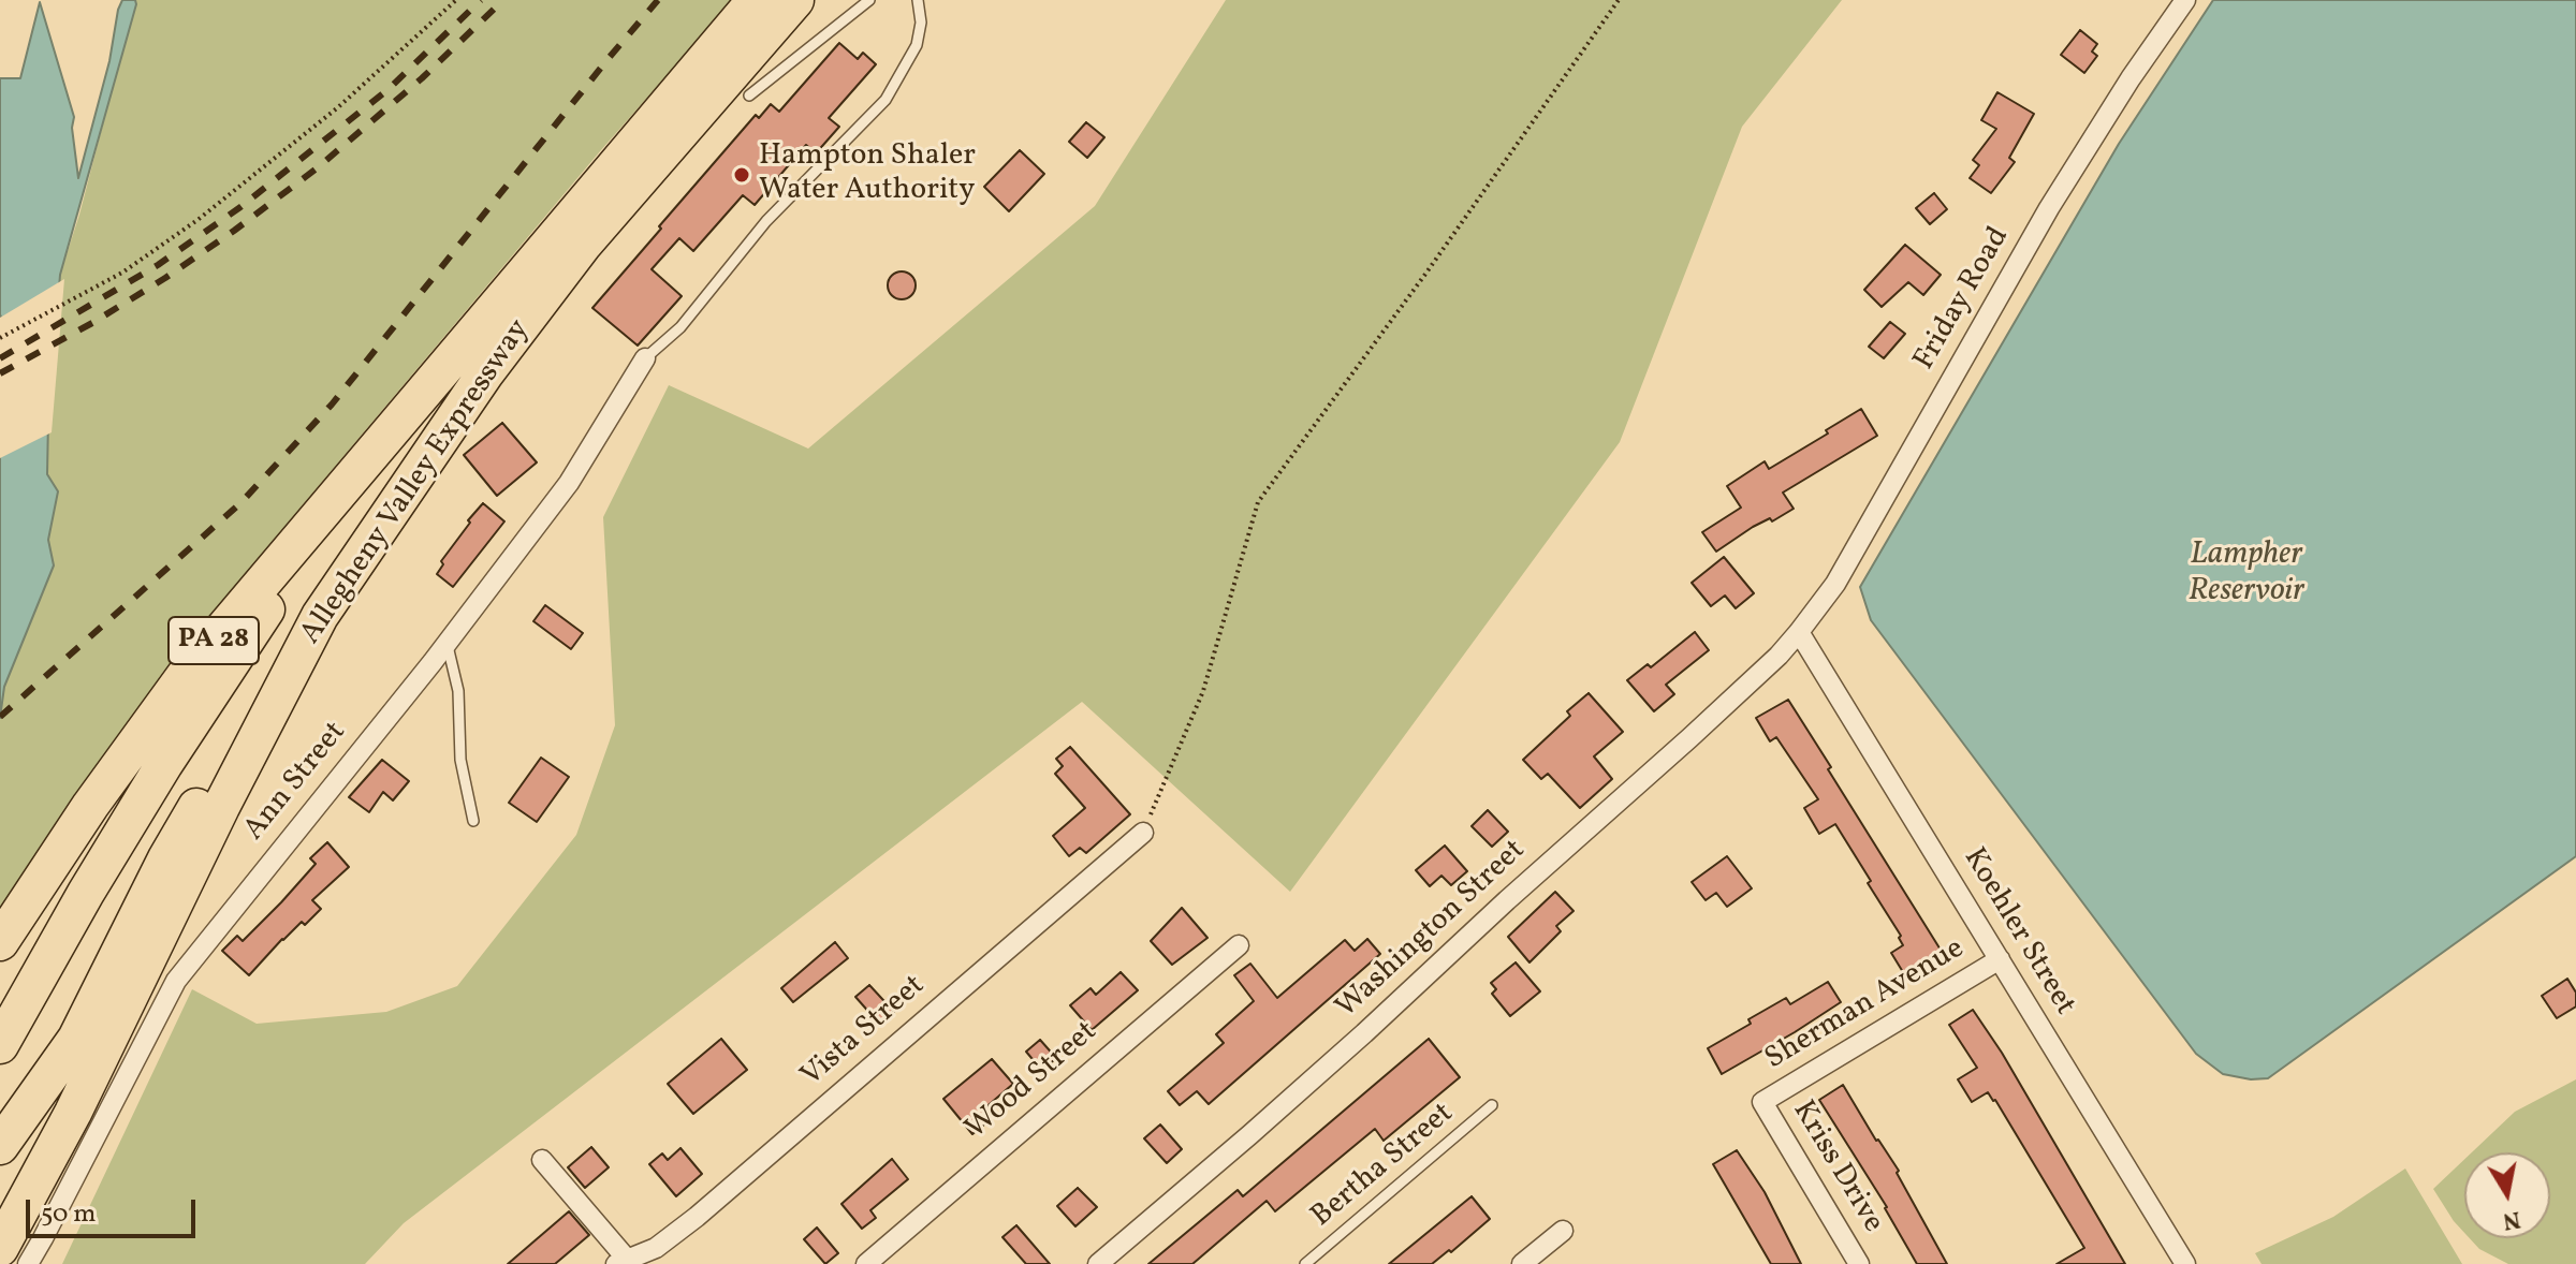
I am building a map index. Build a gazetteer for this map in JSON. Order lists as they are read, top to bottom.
{
  "streets": {
    "highway": ["Allegheny Valley Expressway", "PA 28"],
    "street": [
      "Friday Road",
      "Ann Street",
      "Washington Street",
      "Koehler Street",
      "Sherman Avenue",
      "Vista Street",
      "Wood Street",
      "Kriss Drive"
    ],
    "lane": ["Bertha Street"]
  },
  "crossings": [
    ["Friday Road", "Washington Street"],
    ["Friday Road", "Koehler Street"],
    ["Washington Street", "Koehler Street"],
    ["Koehler Street", "Sherman Avenue"],
    ["Sherman Avenue", "Kriss Drive"]
  ],
  "water": ["Lampher Reservoir"],
  "places": ["Hampton Shaler Water Authority"],
  "scale_bar": "50 m",
  "north": "bottom"
}
